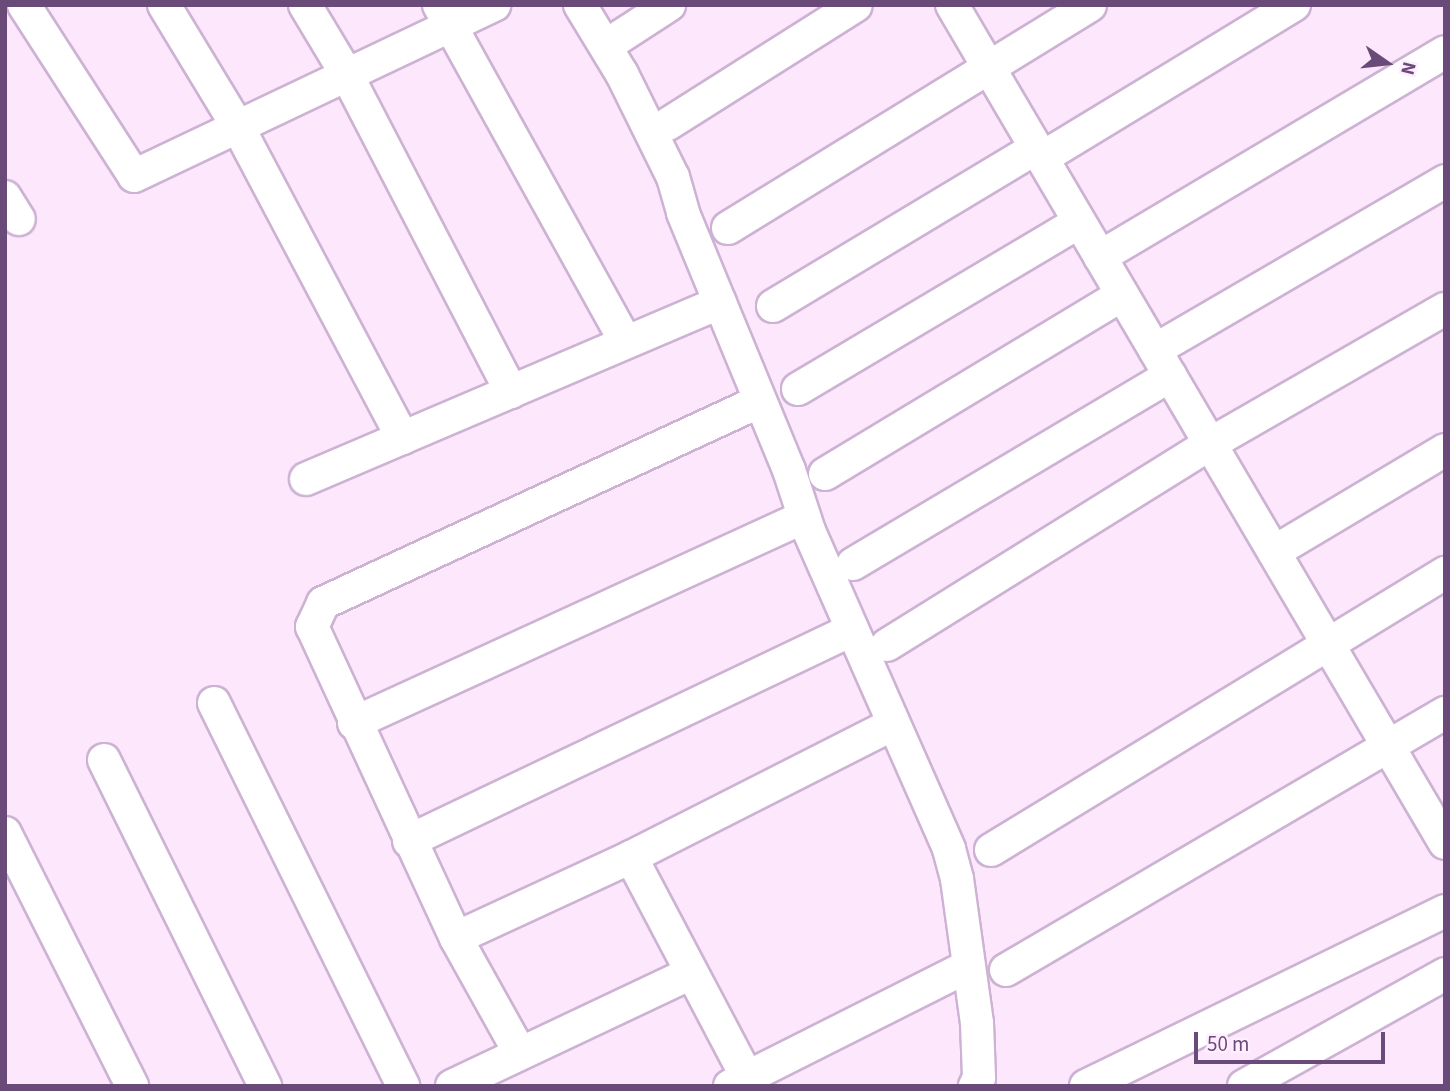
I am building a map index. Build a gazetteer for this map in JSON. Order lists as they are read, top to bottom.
{
  "scale_bar": "50 m",
  "north": "right"
}
